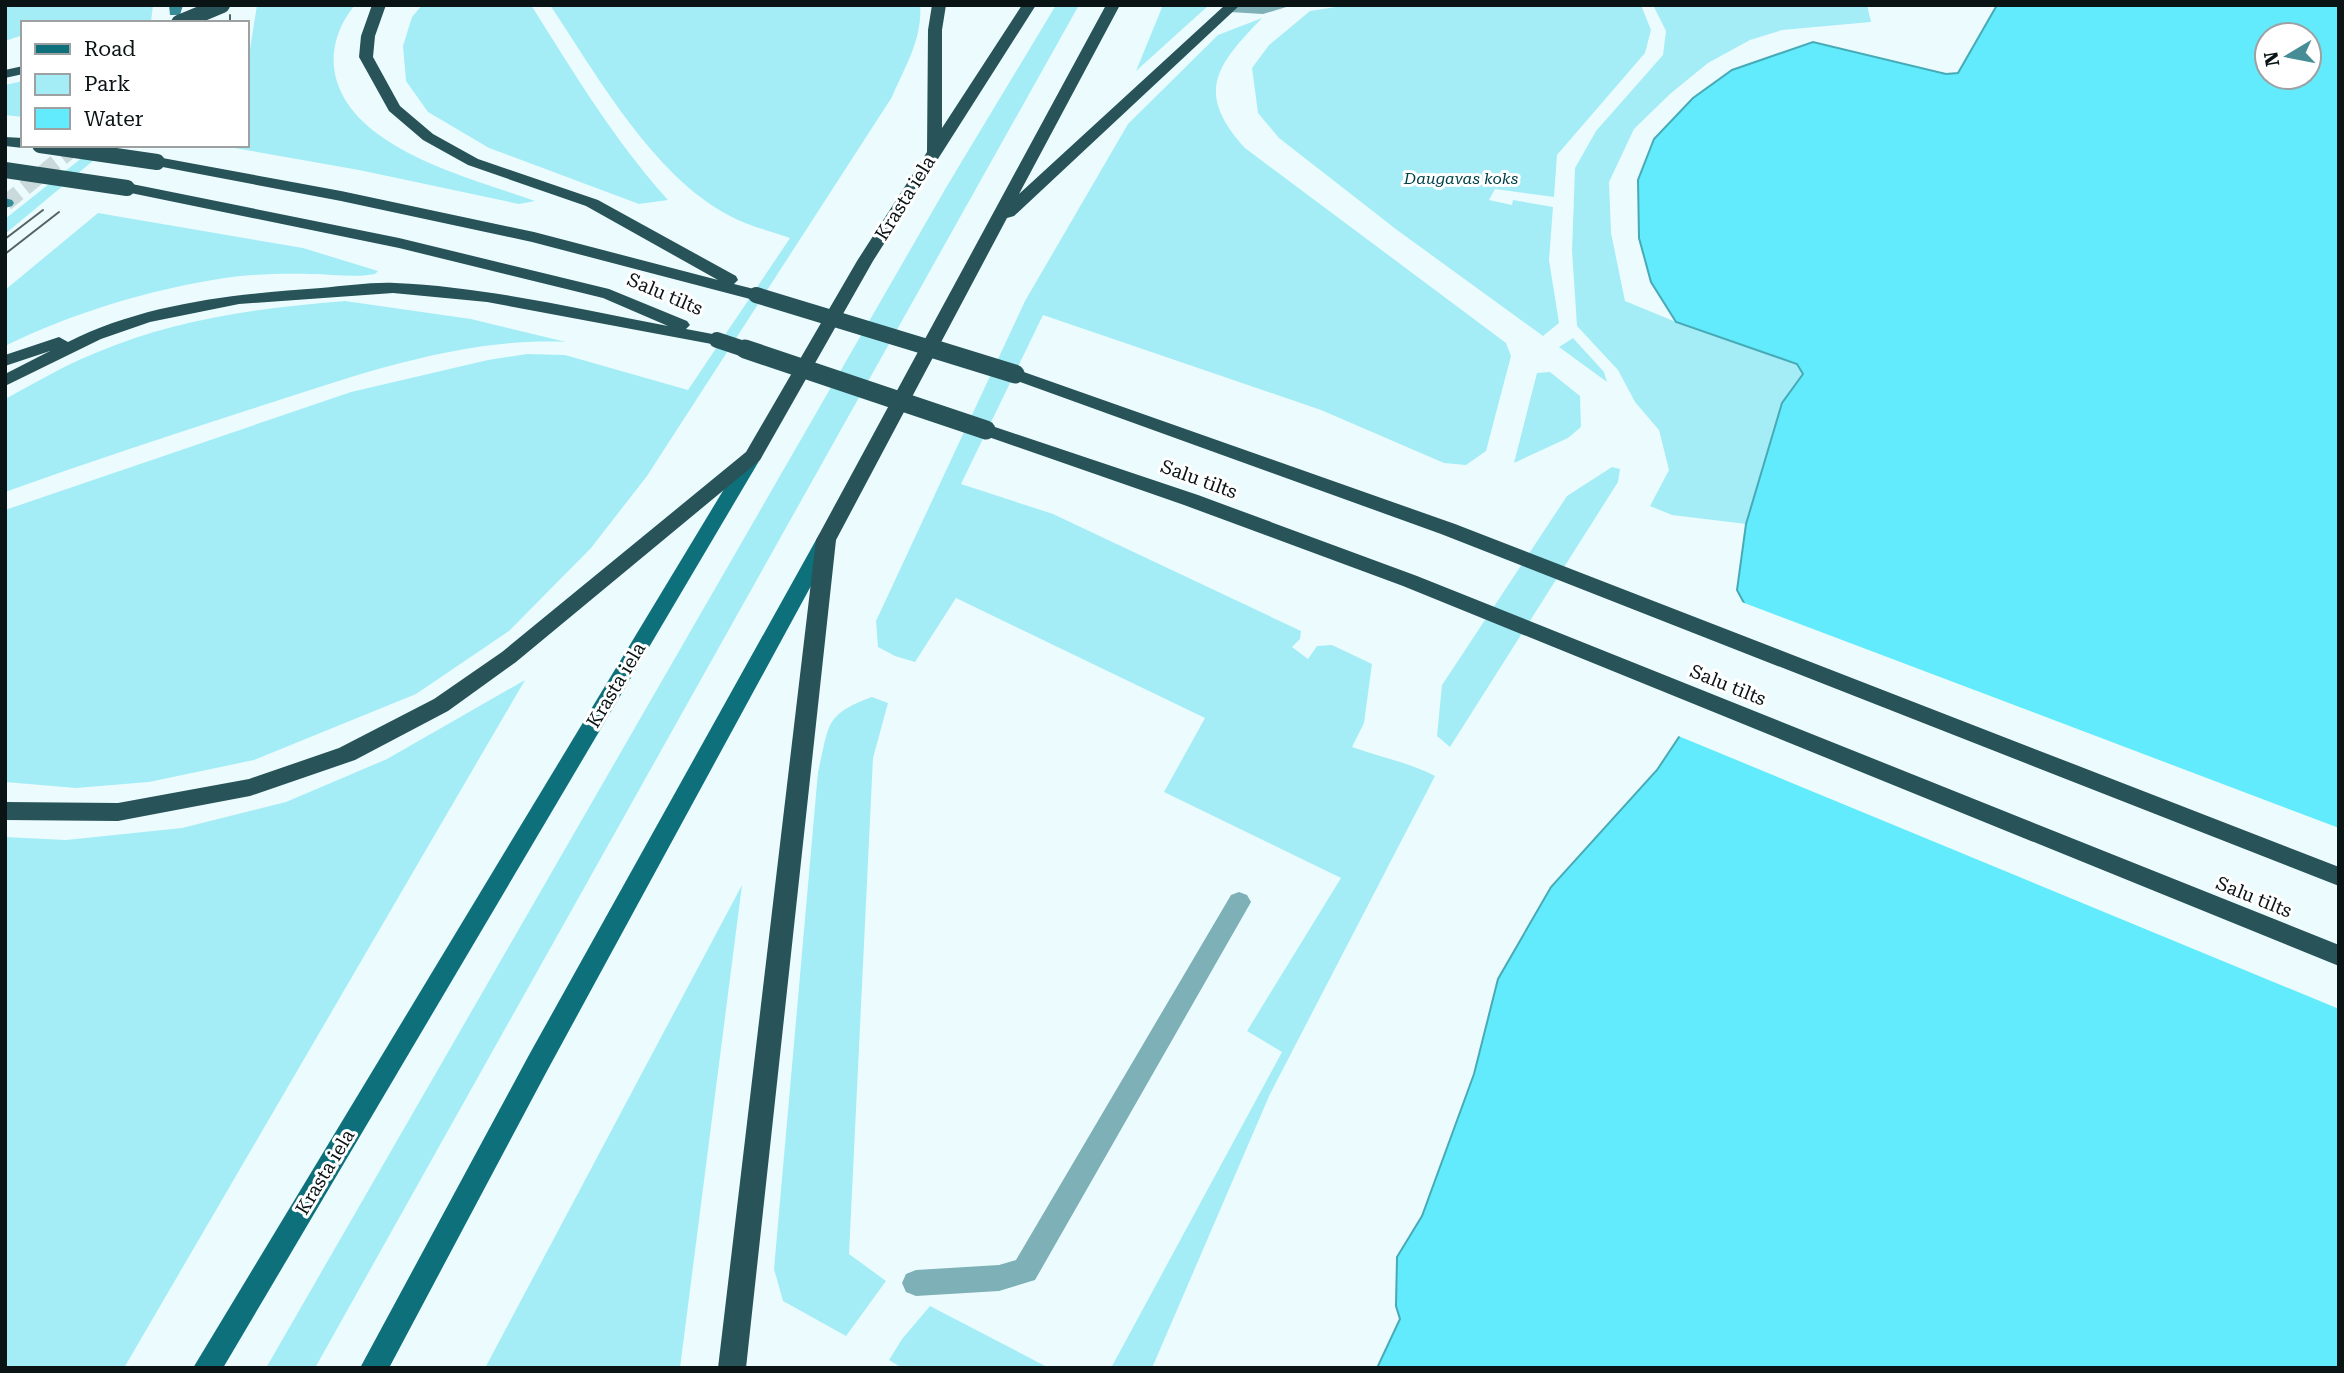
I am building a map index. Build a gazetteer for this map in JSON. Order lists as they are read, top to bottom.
{
  "streets": {
    "highway": ["Krasta iela", "Salu tilts"]
  },
  "parks": ["Daugavas koks"],
  "legend": ["Road", "Park", "Water"],
  "north": "left"
}
